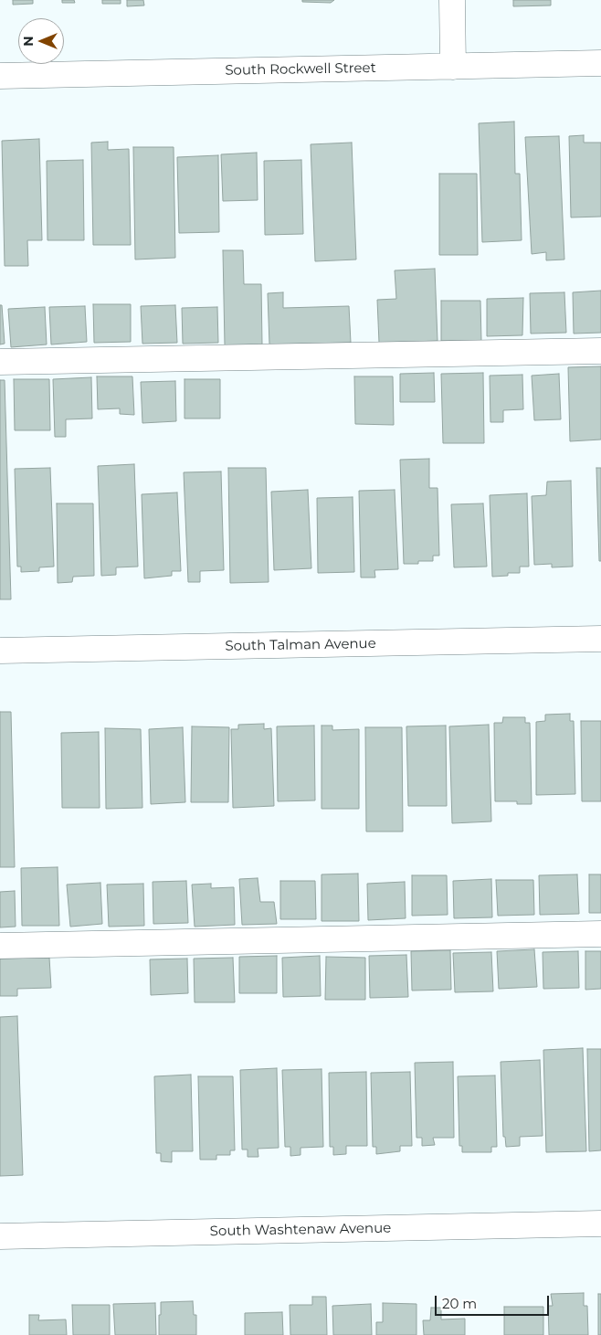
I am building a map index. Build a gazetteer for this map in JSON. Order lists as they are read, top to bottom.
{
  "streets": {
    "street": ["South Rockwell Street", "South Talman Avenue", "South Washtenaw Avenue"]
  },
  "scale_bar": "20 m",
  "north": "left"
}
